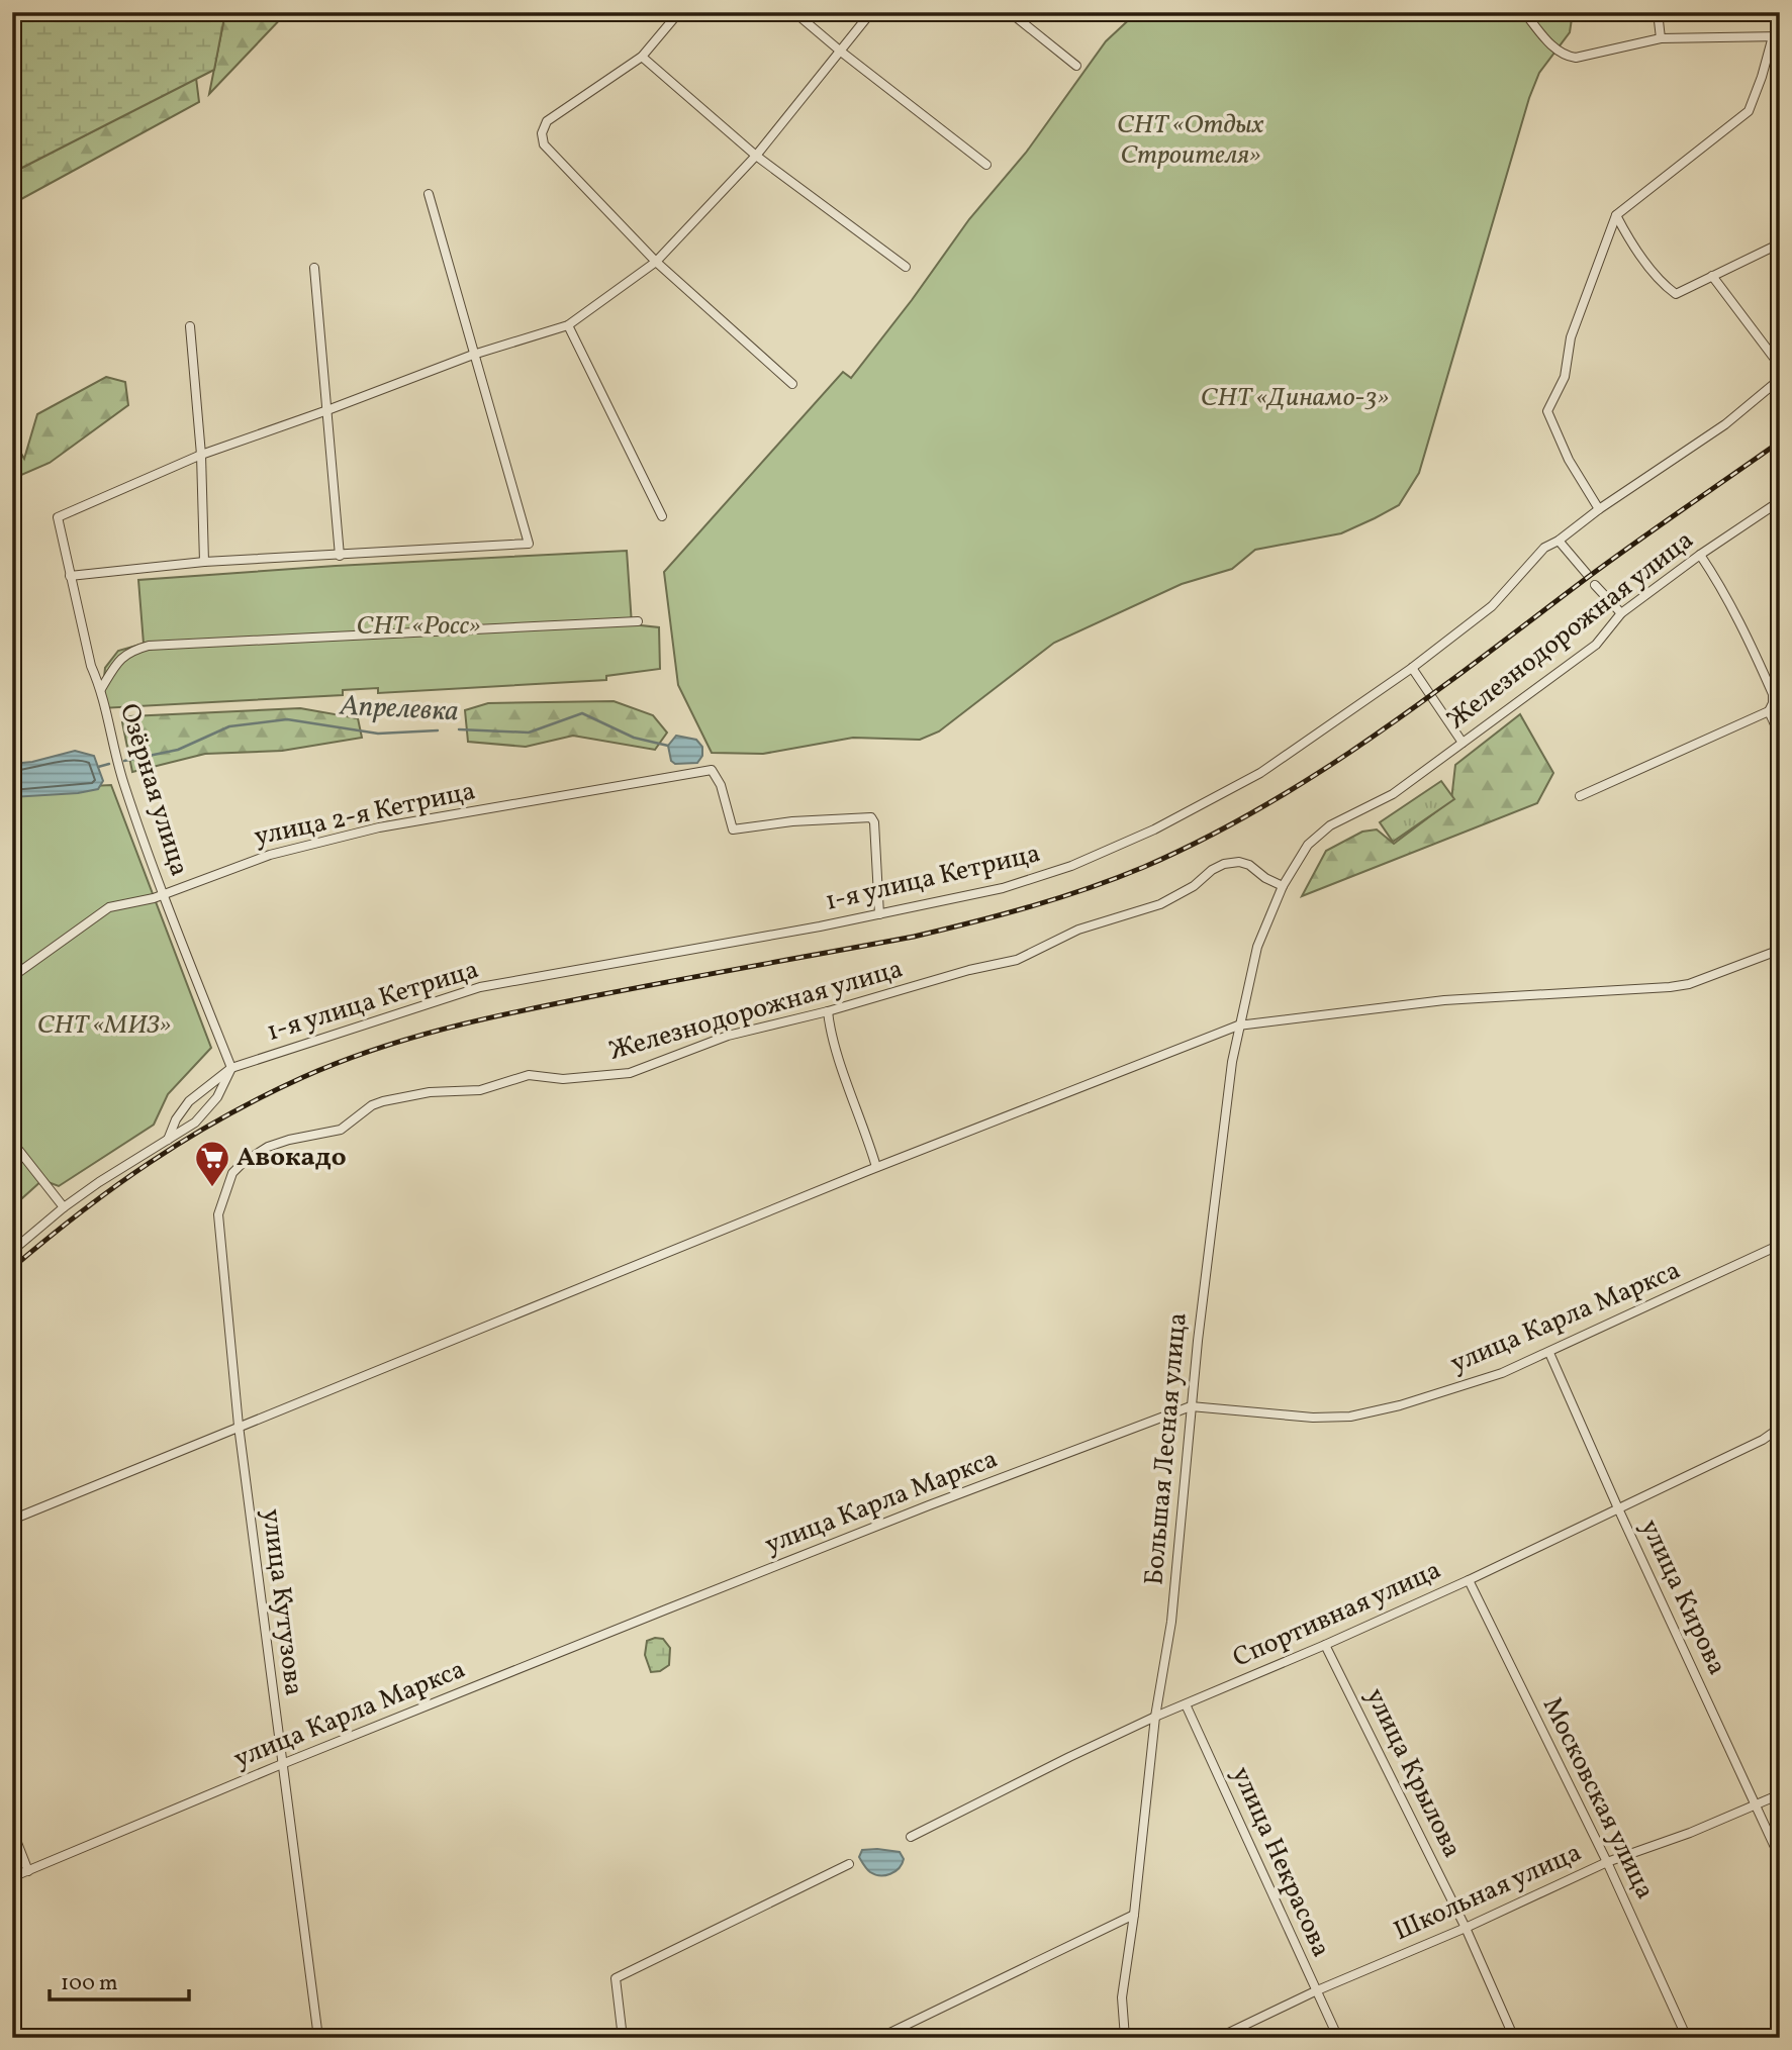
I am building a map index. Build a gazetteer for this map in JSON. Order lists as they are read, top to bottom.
{
  "streets": {
    "street": [
      "Железнодорожная улица",
      "Озёрная улица",
      "улица 2-я Кетрица",
      "1-я улица Кетрица",
      "улица Карла Маркса",
      "Большая Лесная улица",
      "улица Кирова",
      "улица Кутузова",
      "Спортивная улица",
      "улица Крылова",
      "Московская улица",
      "улица Некрасова",
      "Школьная улица"
    ]
  },
  "crossings": [
    ["Железнодорожная улица", "Большая Лесная улица"],
    ["Железнодорожная улица", "улица Кутузова"],
    ["Озёрная улица", "улица 2-я Кетрица"],
    ["Озёрная улица", "1-я улица Кетрица"],
    ["улица 2-я Кетрица", "1-я улица Кетрица"],
    ["улица Карла Маркса", "Большая Лесная улица"],
    ["улица Карла Маркса", "улица Кирова"],
    ["улица Карла Маркса", "улица Кутузова"],
    ["Большая Лесная улица", "Спортивная улица"],
    ["улица Кирова", "Спортивная улица"],
    ["улица Кирова", "Школьная улица"],
    ["Спортивная улица", "улица Крылова"],
    ["Спортивная улица", "Московская улица"],
    ["Спортивная улица", "улица Некрасова"],
    ["улица Крылова", "Школьная улица"],
    ["Московская улица", "Школьная улица"],
    ["улица Некрасова", "Школьная улица"]
  ],
  "water": ["Апрелевка"],
  "parks": [
    "СНТ «Отдых Строителя»",
    "СНТ «Динамо-3»",
    "СНТ «Росс»",
    "СНТ «МИЗ»"
  ],
  "places": {
    "supermarket": ["Авокадо"]
  },
  "scale_bar": "100 m"
}
